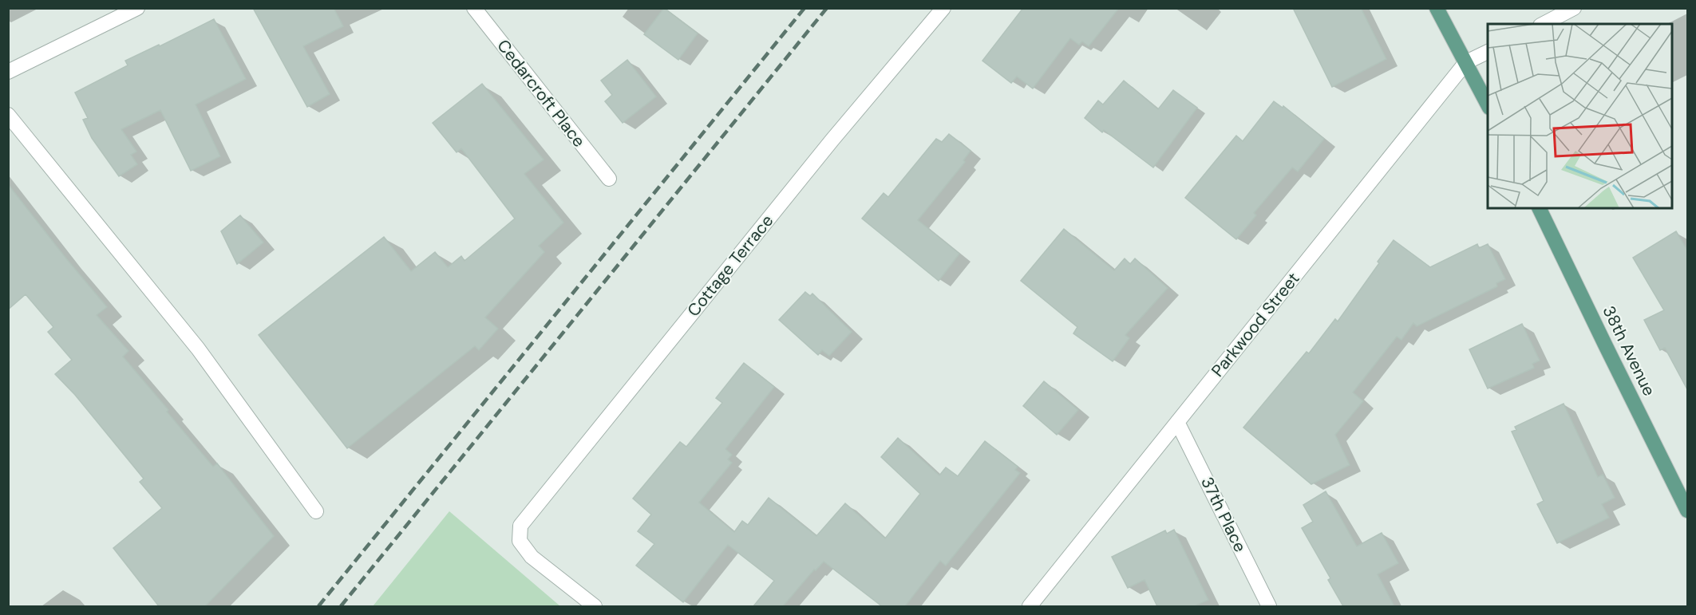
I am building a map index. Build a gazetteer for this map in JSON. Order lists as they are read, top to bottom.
{
  "streets": {
    "main road": ["38th Avenue"],
    "street": [
      "Cedarcroft Place",
      "Cottage Terrace",
      "Parkwood Street",
      "37th Place"
    ]
  },
  "crossings": [
    ["Parkwood Street", "37th Place"]
  ]
}
